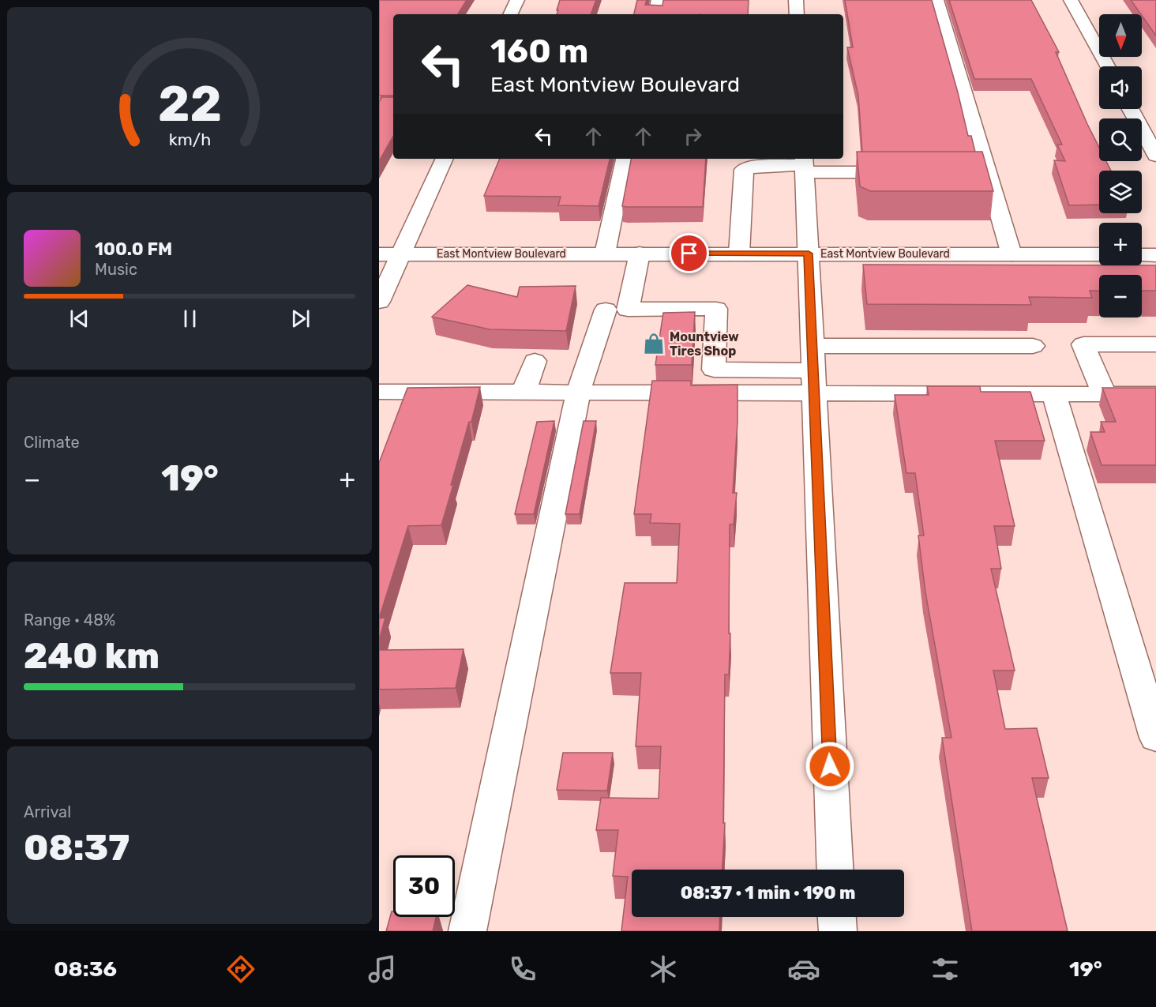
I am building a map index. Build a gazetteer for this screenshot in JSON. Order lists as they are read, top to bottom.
{
  "streets": {
    "street": ["East Montview Boulevard"]
  },
  "places": {
    "shop": ["Mountview Tires Shop"]
  },
  "north": "bottom",
  "page": {
    "map_buttons": ["+", "−"],
    "turn": ["160 m", "East Montview Boulevard"],
    "song": ["100.0 FM", "Music"],
    "tile": [
      "Climate",
      ["Range · 48%", "240 km"],
      ["Arrival", "08:37"]
    ],
    "heat": ["−", "19°", "+"],
    "limit": "30",
    "trip": "08:37 · 1 min · 190 m",
    "tabs": ["08:36", "19°"],
    "gauge": ["22", "km/h"]
  }
}
